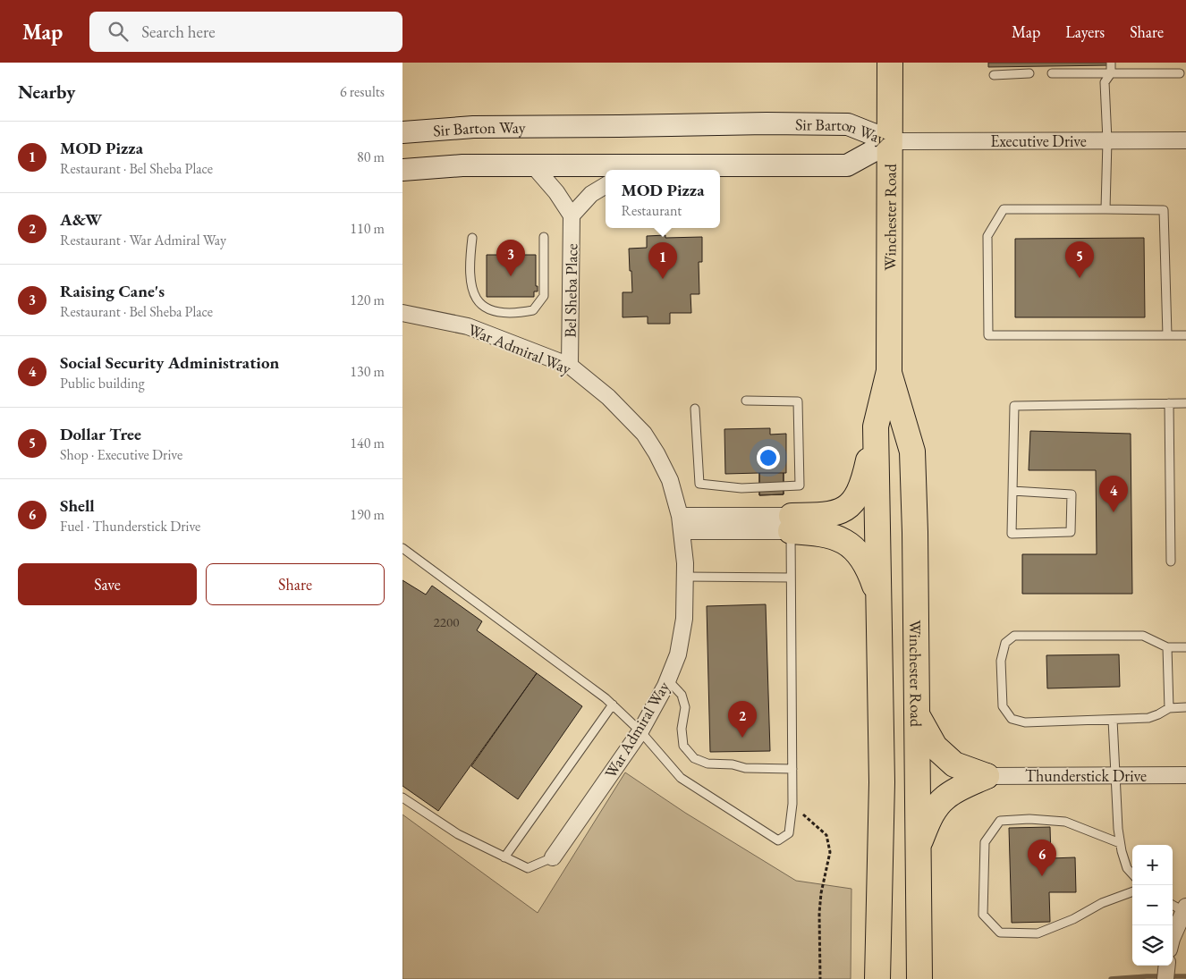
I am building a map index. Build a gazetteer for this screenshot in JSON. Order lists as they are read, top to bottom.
{
  "streets": {
    "highway": ["Winchester Road"],
    "main road": ["Sir Barton Way"],
    "street": [
      "Executive Drive",
      "Bel Sheba Place",
      "War Admiral Way",
      "Thunderstick Drive"
    ]
  },
  "crossings": [
    ["Sir Barton Way", "Executive Drive"],
    ["Sir Barton Way", "Winchester Road"],
    ["Executive Drive", "Winchester Road"],
    ["Bel Sheba Place", "War Admiral Way"]
  ],
  "house_numbers": ["2200"],
  "page": {
    "header": "Map",
    "search": "Search here",
    "nav": ["Map", "Layers", "Share"],
    "heading": ["Nearby", "6 results"],
    "list": [
      {
        "mark": "1",
        "name": "MOD Pizza",
        "note": "Restaurant · Bel Sheba Place",
        "value": "80 m"
      },
      {
        "mark": "2",
        "name": "A&W",
        "note": "Restaurant · War Admiral Way",
        "value": "110 m"
      },
      {
        "mark": "3",
        "name": "Raising Cane's",
        "note": "Restaurant · Bel Sheba Place",
        "value": "120 m"
      },
      {
        "mark": "4",
        "name": "Social Security Administration",
        "note": "Public building",
        "value": "130 m"
      },
      {
        "mark": "5",
        "name": "Dollar Tree",
        "note": "Shop · Executive Drive",
        "value": "140 m"
      },
      {
        "mark": "6",
        "name": "Shell",
        "note": "Fuel · Thunderstick Drive",
        "value": "190 m"
      }
    ],
    "popup": ["MOD Pizza", "Restaurant"],
    "pins": [
      "3",
      "5",
      "1",
      "4",
      "2",
      "6"
    ],
    "buttons": ["Save", "Share"],
    "map_buttons": ["+", "−"]
  }
}
